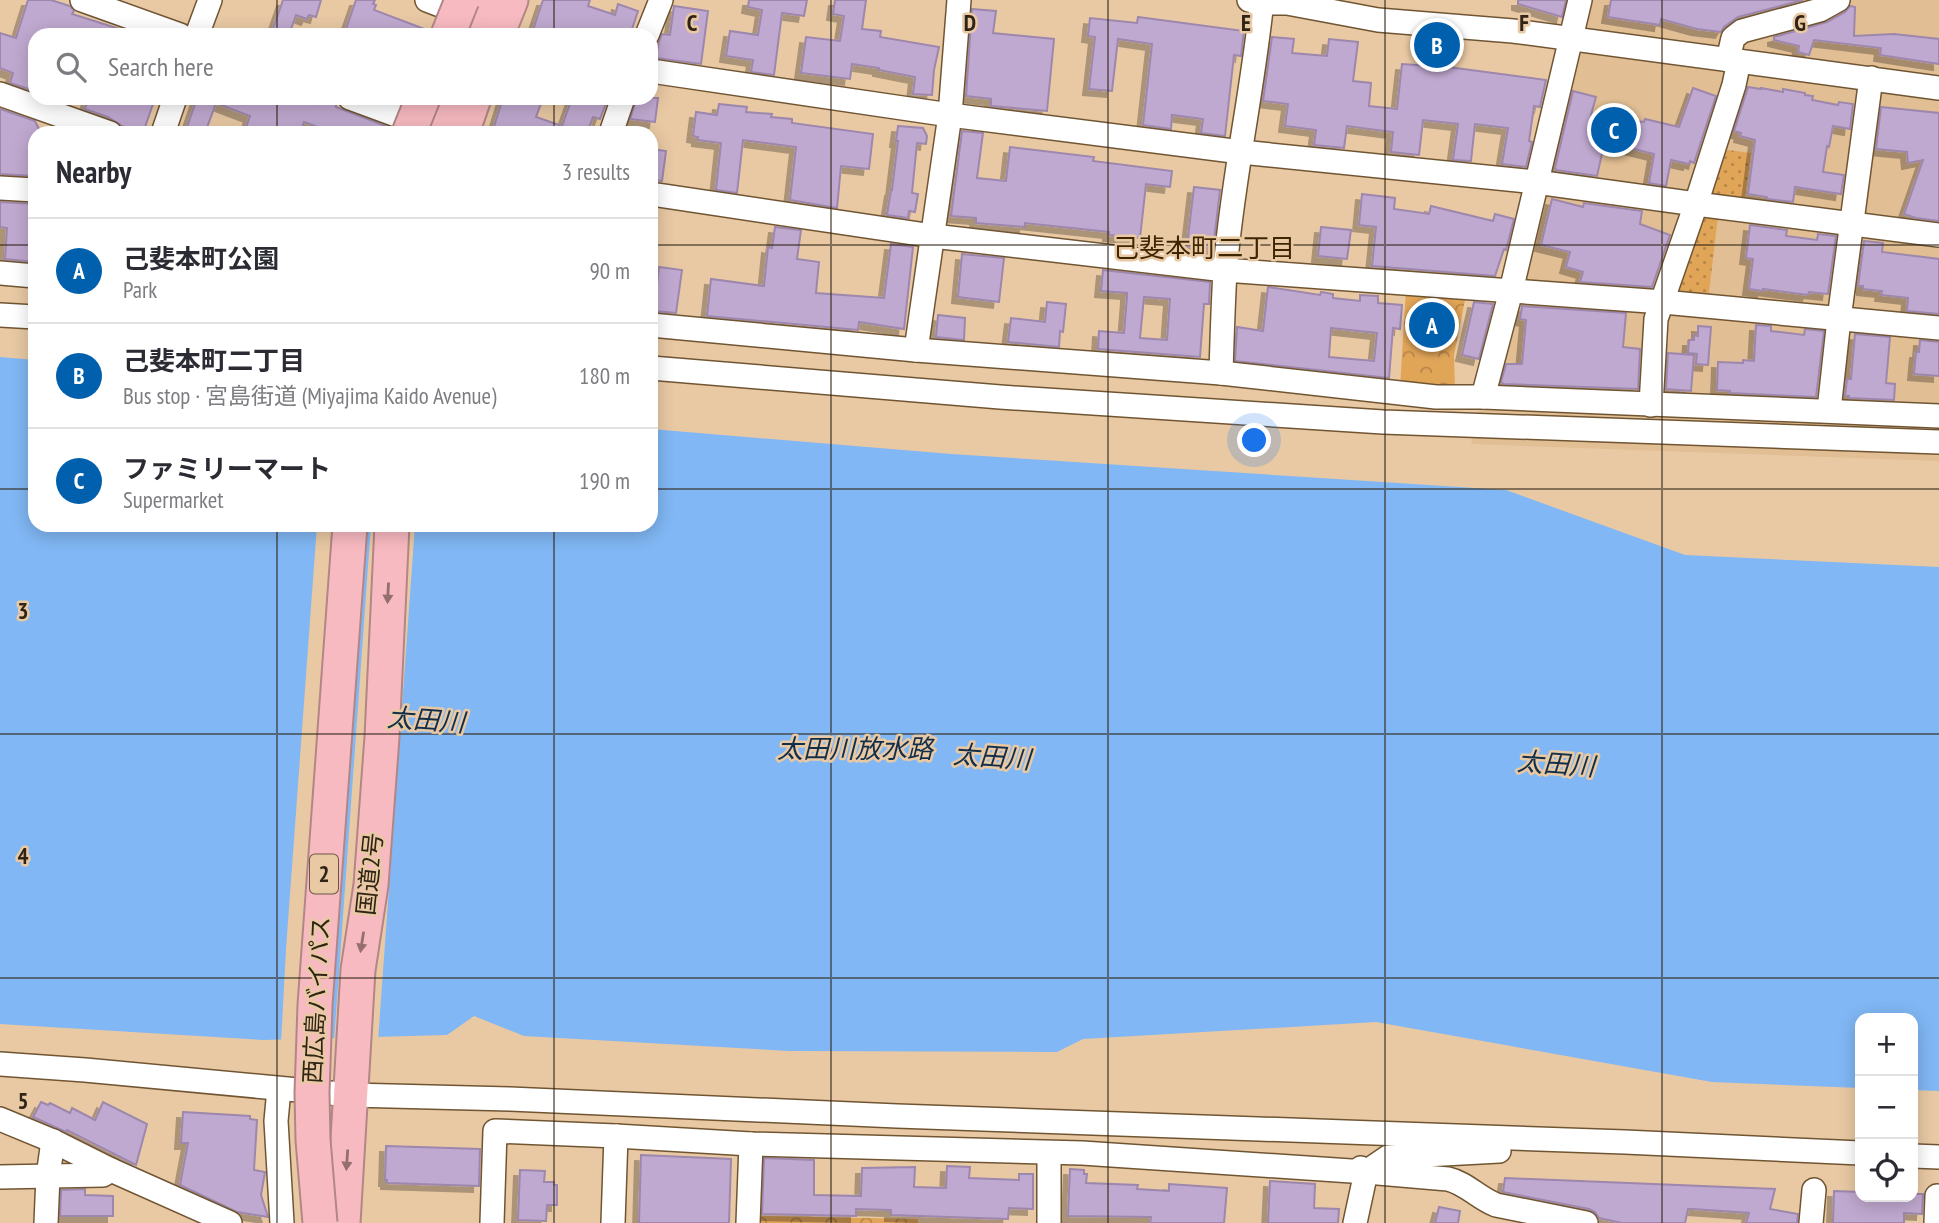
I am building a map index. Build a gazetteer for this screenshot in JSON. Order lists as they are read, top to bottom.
{
  "streets": {
    "highway": ["2", "国道2号", "西広島バイパス"]
  },
  "crossings": [
    ["国道2号", "西広島バイパス"]
  ],
  "districts": ["己斐本町二丁目"],
  "water": ["太田川", "太田川放水路"],
  "page": {
    "pins": ["B", "C", "A"],
    "search": "Search here",
    "heading": ["Nearby", "3 results"],
    "list": [
      {
        "mark": "A",
        "name": "己斐本町公園",
        "note": "Park",
        "value": "90 m"
      },
      {
        "mark": "B",
        "name": "己斐本町二丁目",
        "note": "Bus stop · 宮島街道 (Miyajima Kaido Avenue)",
        "value": "180 m"
      },
      {
        "mark": "C",
        "name": "ファミリーマート",
        "note": "Supermarket",
        "value": "190 m"
      }
    ],
    "map_buttons": ["+", "−"]
  },
  "grid": {
    "columns": [
      "C",
      "D",
      "E",
      "F",
      "G"
    ],
    "rows": ["3", "4", "5"]
  }
}
